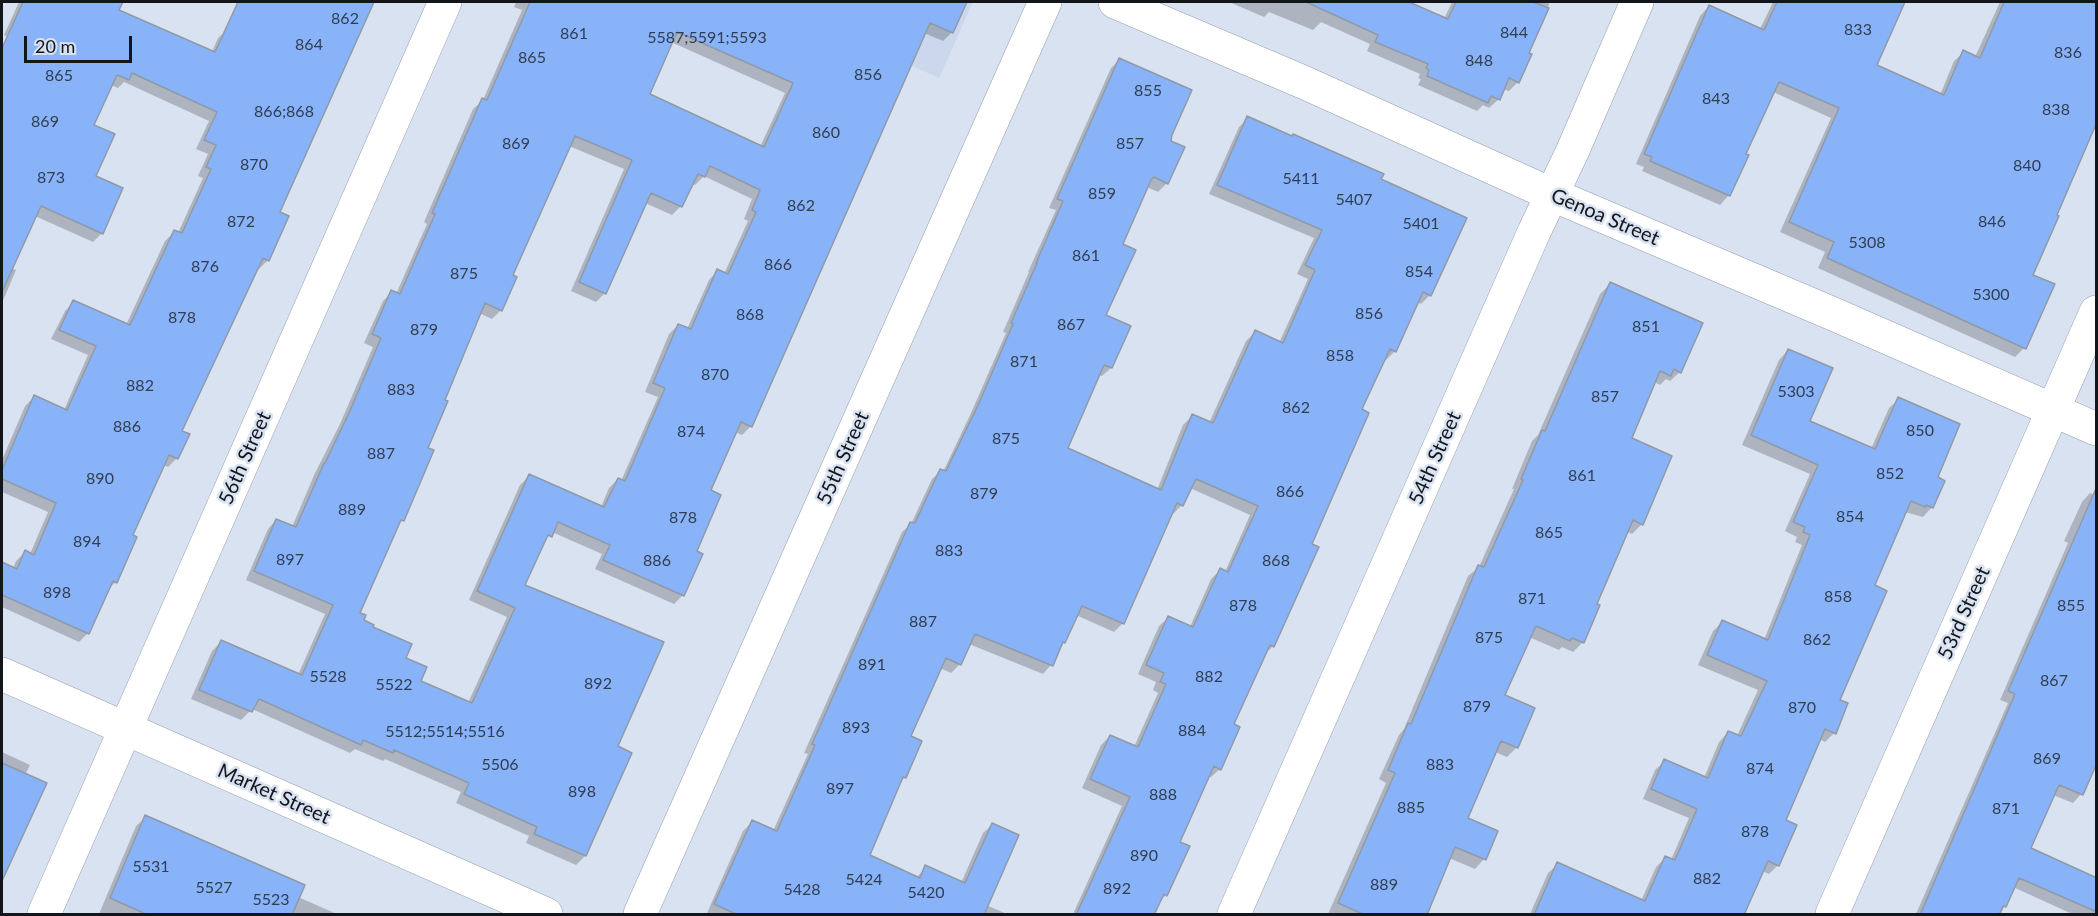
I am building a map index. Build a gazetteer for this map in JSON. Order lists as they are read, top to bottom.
{
  "streets": {
    "street": [
      "Genoa Street",
      "56th Street",
      "55th Street",
      "54th Street",
      "53rd Street",
      "Market Street"
    ]
  },
  "crossings": [
    ["Genoa Street", "54th Street"],
    ["Genoa Street", "53rd Street"],
    ["56th Street", "Market Street"]
  ],
  "house_numbers": [
    "862",
    "833",
    "844",
    "861",
    "5587;5591;5593",
    "864",
    "836",
    "865",
    "848",
    "856",
    "865",
    "855",
    "843",
    "838",
    "866;868",
    "869",
    "860",
    "869",
    "857",
    "870",
    "840",
    "873",
    "5411",
    "859",
    "5407",
    "862",
    "872",
    "846",
    "5401",
    "5308",
    "861",
    "866",
    "876",
    "854",
    "875",
    "5300",
    "856",
    "868",
    "878",
    "867",
    "851",
    "879",
    "858",
    "871",
    "870",
    "882",
    "883",
    "5303",
    "857",
    "862",
    "886",
    "850",
    "874",
    "875",
    "887",
    "852",
    "861",
    "890",
    "866",
    "879",
    "889",
    "854",
    "878",
    "865",
    "894",
    "883",
    "897",
    "886",
    "868",
    "898",
    "858",
    "871",
    "878",
    "855",
    "887",
    "875",
    "862",
    "891",
    "5528",
    "882",
    "867",
    "892",
    "5522",
    "879",
    "870",
    "893",
    "884",
    "5512;5514;5516",
    "869",
    "5506",
    "883",
    "874",
    "897",
    "898",
    "888",
    "885",
    "871",
    "878",
    "890",
    "5531",
    "882",
    "5424",
    "889",
    "5527",
    "892",
    "5428",
    "5420",
    "5523"
  ],
  "scale_bar": "20 m"
}
